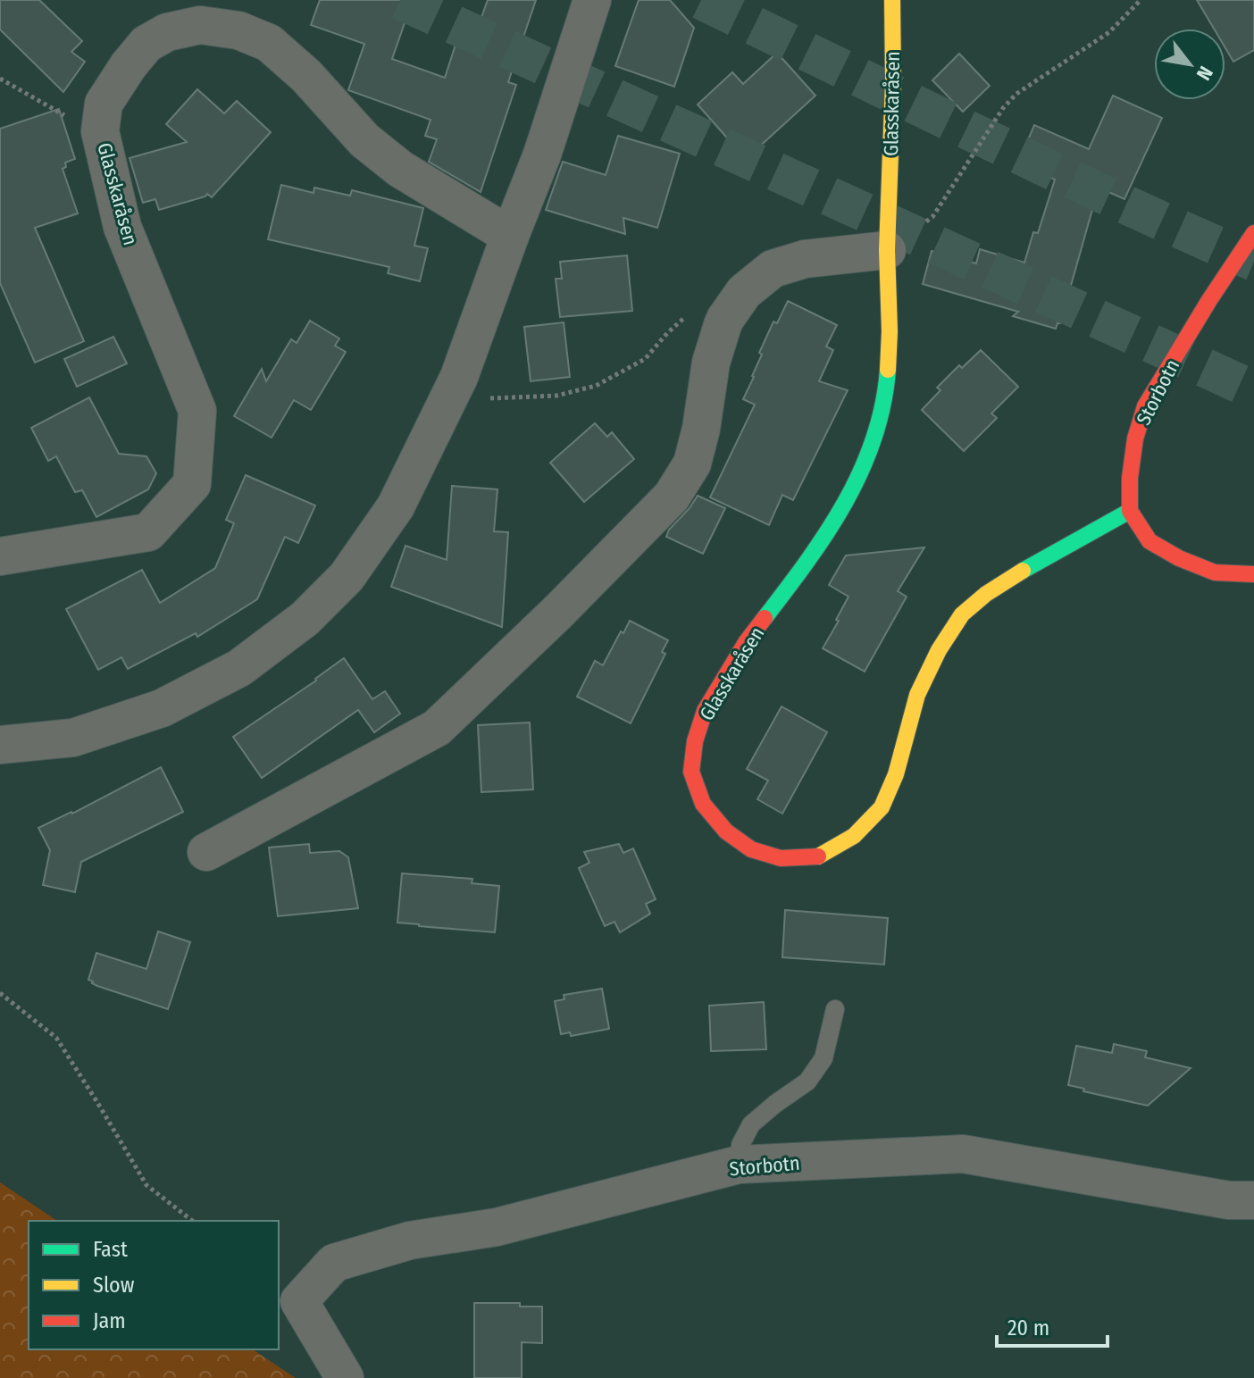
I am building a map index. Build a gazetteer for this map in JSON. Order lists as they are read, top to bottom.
{
  "streets": {
    "street": ["Glasskaråsen", "Storbotn"]
  },
  "crossings": [
    ["Glasskaråsen", "Storbotn"]
  ],
  "legend": ["Fast", "Slow", "Jam"],
  "scale_bar": "20 m",
  "north": "bottom right"
}
